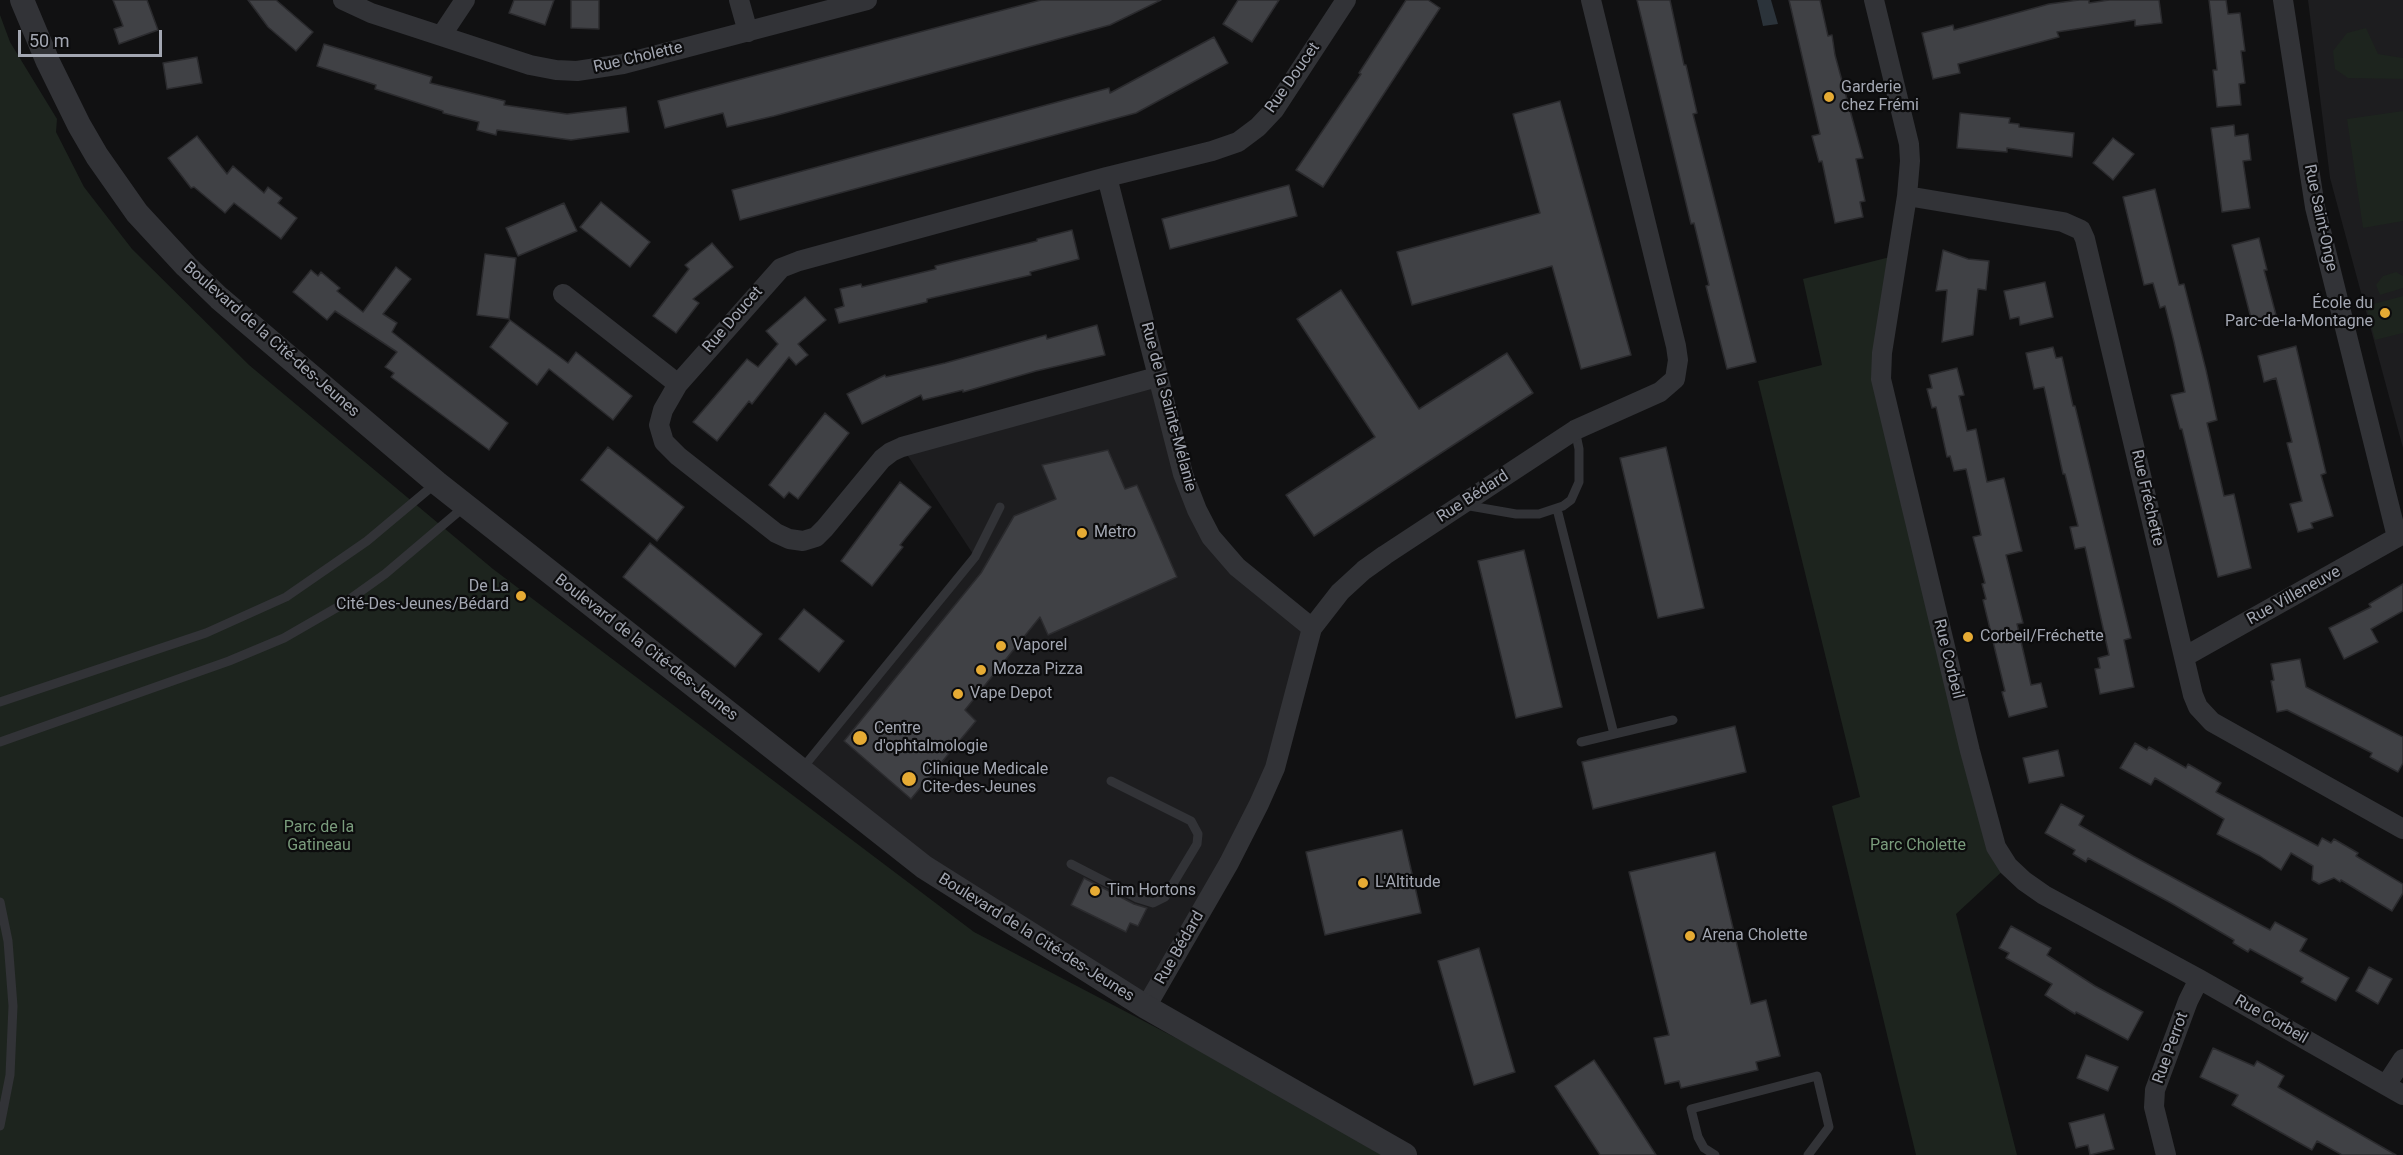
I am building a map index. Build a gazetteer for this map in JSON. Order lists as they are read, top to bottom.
{
  "streets": {
    "street": [
      "Rue Cholette",
      "Rue Doucet",
      "Rue Saint-Onge",
      "Boulevard de la Cité-des-Jeunes",
      "Rue de la Sainte-Mélanie",
      "Rue Bédard",
      "Rue Fréchette",
      "Rue Villeneuve",
      "Rue Corbeil",
      "Rue Perrot"
    ]
  },
  "crossings": [
    ["Rue Doucet", "Rue de la Sainte-Mélanie"],
    ["Rue Saint-Onge", "Rue Villeneuve"],
    ["Boulevard de la Cité-des-Jeunes", "Rue Bédard"],
    ["Rue de la Sainte-Mélanie", "Rue Bédard"],
    ["Rue Fréchette", "Rue Villeneuve"],
    ["Rue Fréchette", "Rue Corbeil"],
    ["Rue Corbeil", "Rue Perrot"]
  ],
  "parks": ["Parc de la Gatineau", "Parc Cholette"],
  "places": [
    "Garderie chez Frémi",
    "École du Parc-de-la-Montagne",
    "Metro",
    "De La Cité-Des-Jeunes/Bédard",
    "Corbeil/Fréchette",
    "Vaporel",
    "Mozza Pizza",
    "Vape Depot",
    "Centre d'ophtalmologie",
    "Clinique Medicale Cite-des-Jeunes",
    "L'Altitude",
    "Tim Hortons",
    "Arena Cholette"
  ],
  "scale_bar": "50 m"
}
